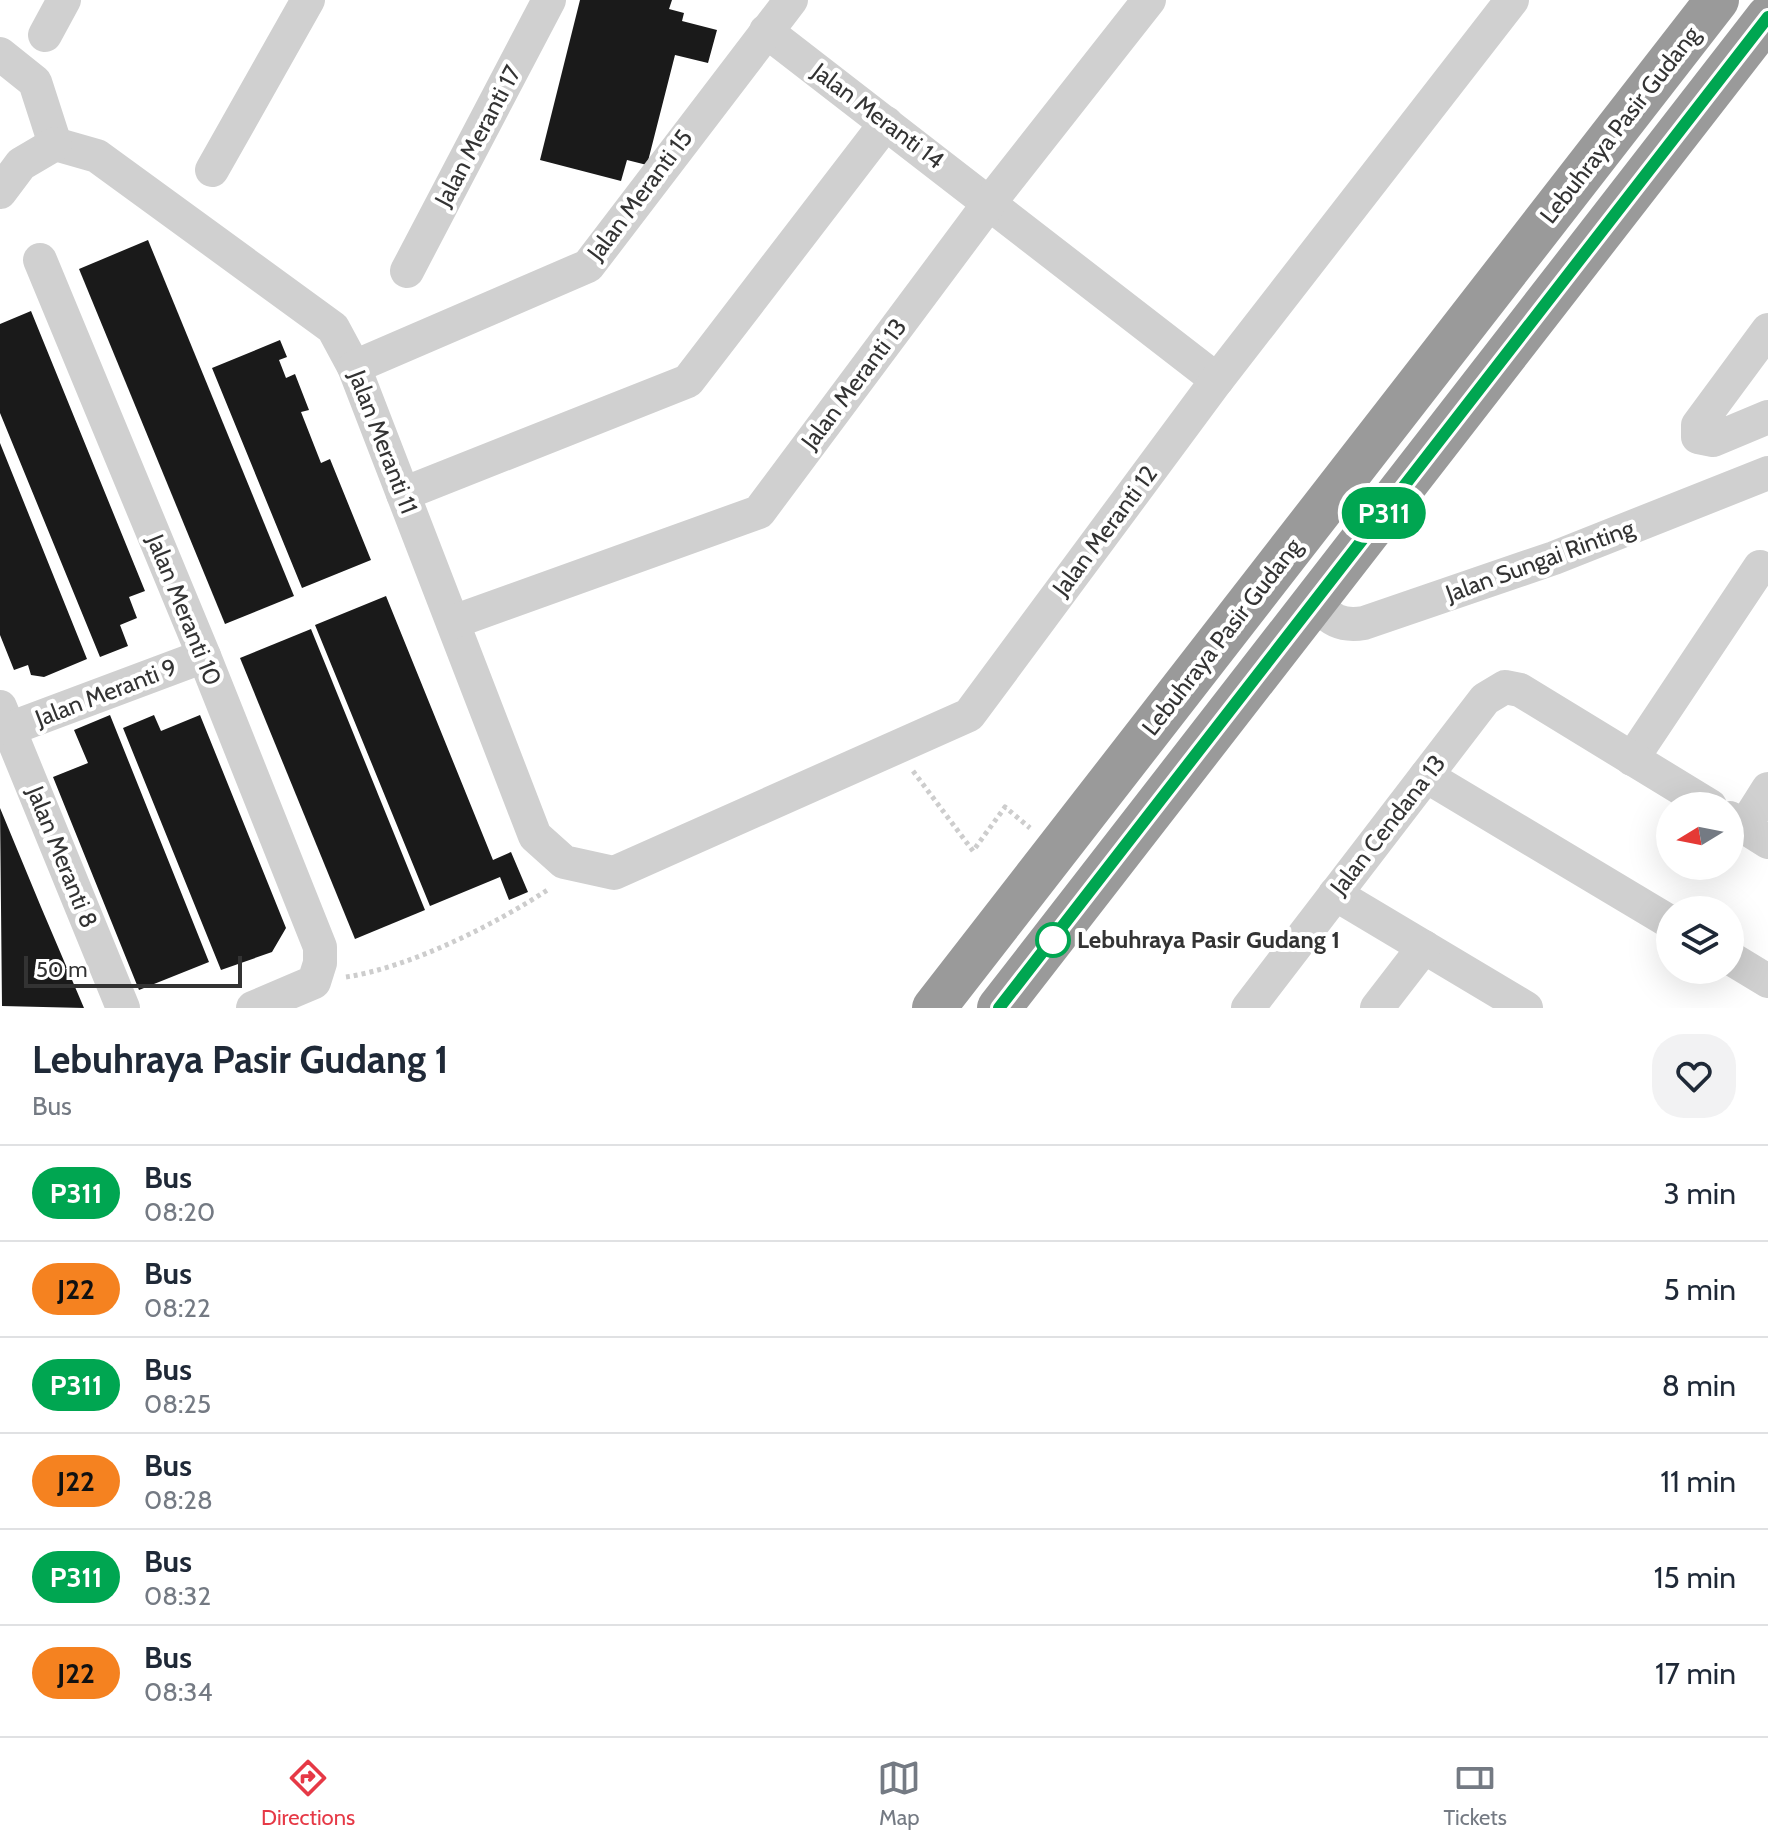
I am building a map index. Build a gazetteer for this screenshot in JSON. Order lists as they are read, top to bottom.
{
  "streets": {
    "highway": ["Lebuhraya Pasir Gudang"],
    "street": [
      "Jalan Meranti 14",
      "Jalan Meranti 17",
      "Jalan Meranti 15",
      "Jalan Meranti 13",
      "Jalan Meranti 11",
      "Jalan Meranti 12",
      "Jalan Sungai Rinting",
      "Jalan Meranti 10",
      "Jalan Meranti 9",
      "Jalan Cendana 13",
      "Jalan Meranti 8"
    ]
  },
  "crossings": [
    ["Jalan Meranti 14", "Jalan Meranti 15"],
    ["Jalan Meranti 14", "Jalan Meranti 13"],
    ["Jalan Meranti 14", "Jalan Meranti 12"],
    ["Jalan Meranti 15", "Jalan Meranti 11"],
    ["Jalan Meranti 13", "Jalan Meranti 11"],
    ["Jalan Meranti 11", "Jalan Meranti 12"],
    ["Jalan Meranti 10", "Jalan Meranti 9"],
    ["Jalan Meranti 9", "Jalan Meranti 8"]
  ],
  "places": ["Lebuhraya Pasir Gudang 1"],
  "lines": ["bus line P311"],
  "scale_bar": "50 m",
  "north": "left",
  "page": {
    "on_map": "P311",
    "scale": "50 m",
    "heading": ["Lebuhraya Pasir Gudang 1", "Bus"],
    "list": [
      {
        "mark": "P311",
        "name": "Bus",
        "note": "08:20",
        "value": "3 min"
      },
      {
        "mark": "J22",
        "name": "Bus",
        "note": "08:22",
        "value": "5 min"
      },
      {
        "mark": "P311",
        "name": "Bus",
        "note": "08:25",
        "value": "8 min"
      },
      {
        "mark": "J22",
        "name": "Bus",
        "note": "08:28",
        "value": "11 min"
      },
      {
        "mark": "P311",
        "name": "Bus",
        "note": "08:32",
        "value": "15 min"
      },
      {
        "mark": "J22",
        "name": "Bus",
        "note": "08:34",
        "value": "17 min"
      }
    ],
    "tabs": ["Directions", "Map", "Tickets"]
  }
}
